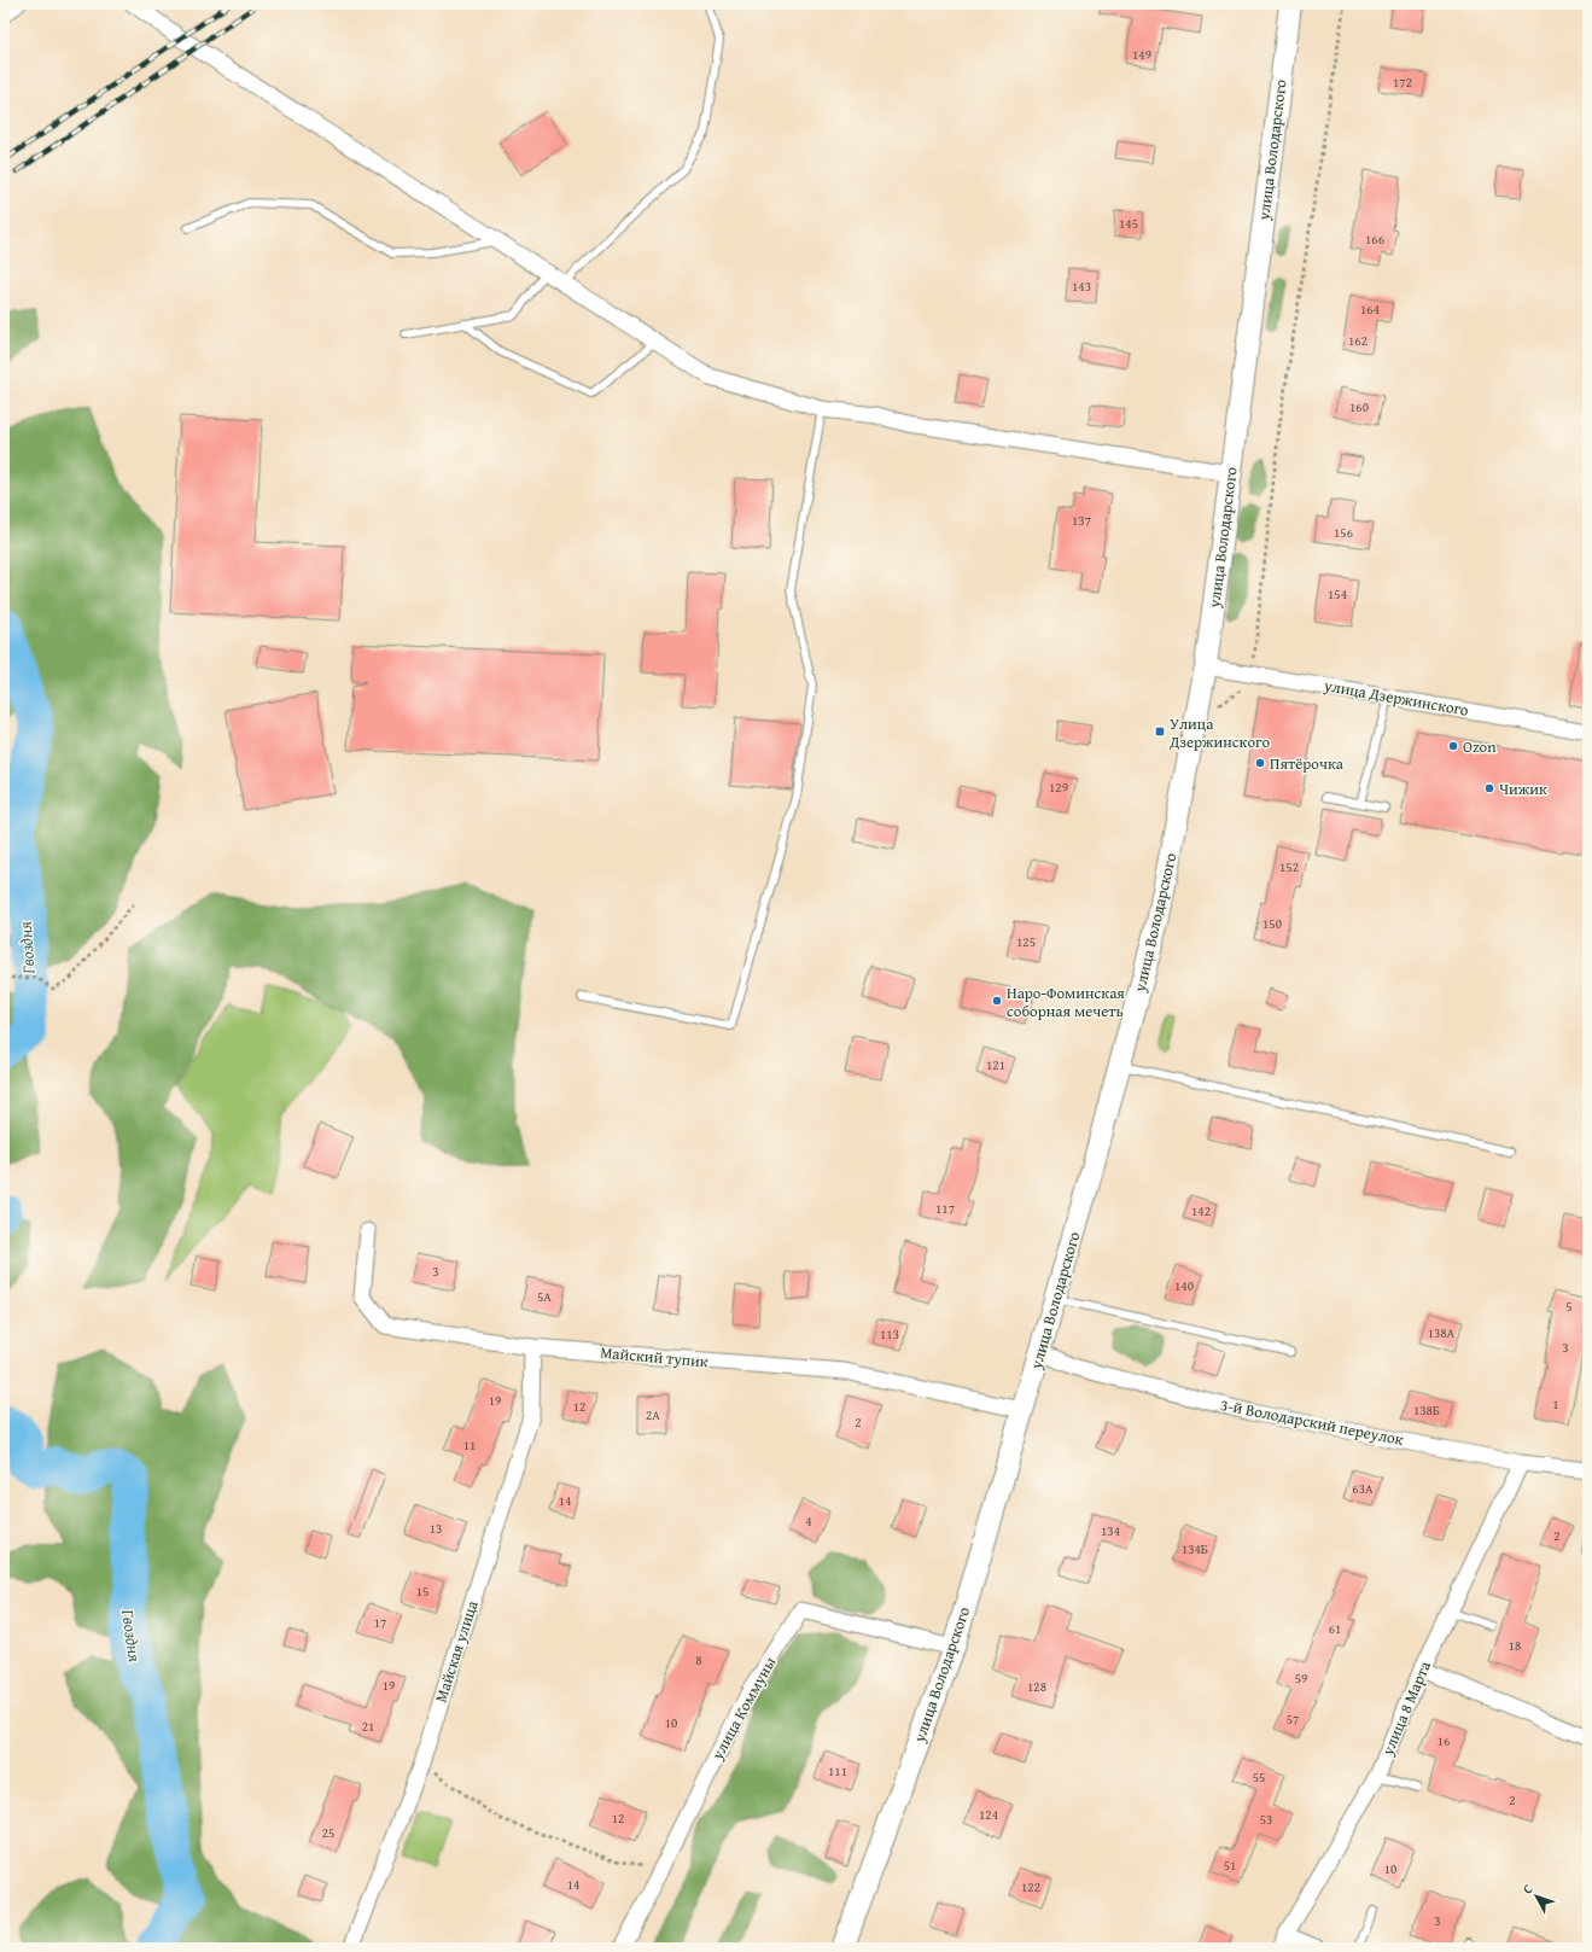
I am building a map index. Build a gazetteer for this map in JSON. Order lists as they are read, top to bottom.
{
  "streets": {
    "main road": ["улица Володарского"],
    "street": [
      "улица Дзержинского",
      "Майский тупик",
      "3-й Володарский переулок",
      "Майская улица",
      "улица Коммуны",
      "улица 8 Марта"
    ]
  },
  "crossings": [
    ["улица Володарского", "улица Дзержинского"],
    ["улица Володарского", "Майский тупик"],
    ["улица Володарского", "3-й Володарский переулок"],
    ["улица Володарского", "улица Коммуны"],
    ["Майский тупик", "Майская улица"],
    ["3-й Володарский переулок", "улица 8 Марта"]
  ],
  "water": ["Гвоздня"],
  "places": {
    "transit": ["Улица Дзержинского"],
    "other": [
      "Ozon",
      "Пятёрочка",
      "Чижик",
      "Наро-Фоминская соборная мечеть"
    ]
  },
  "house_numbers": [
    "149",
    "172",
    "145",
    "166",
    "143",
    "164",
    "162",
    "160",
    "137",
    "156",
    "154",
    "129",
    "152",
    "150",
    "125",
    "121",
    "117",
    "142",
    "3",
    "140",
    "5А",
    "5",
    "138А",
    "113",
    "3",
    "19",
    "1",
    "12",
    "138Б",
    "2А",
    "2",
    "11",
    "63А",
    "14",
    "4",
    "13",
    "134",
    "2",
    "134Б",
    "15",
    "17",
    "61",
    "18",
    "8",
    "59",
    "19",
    "128",
    "57",
    "10",
    "21",
    "16",
    "111",
    "55",
    "2",
    "124",
    "12",
    "53",
    "25",
    "51",
    "10",
    "14",
    "122",
    "3"
  ],
  "north": "top left"
}
